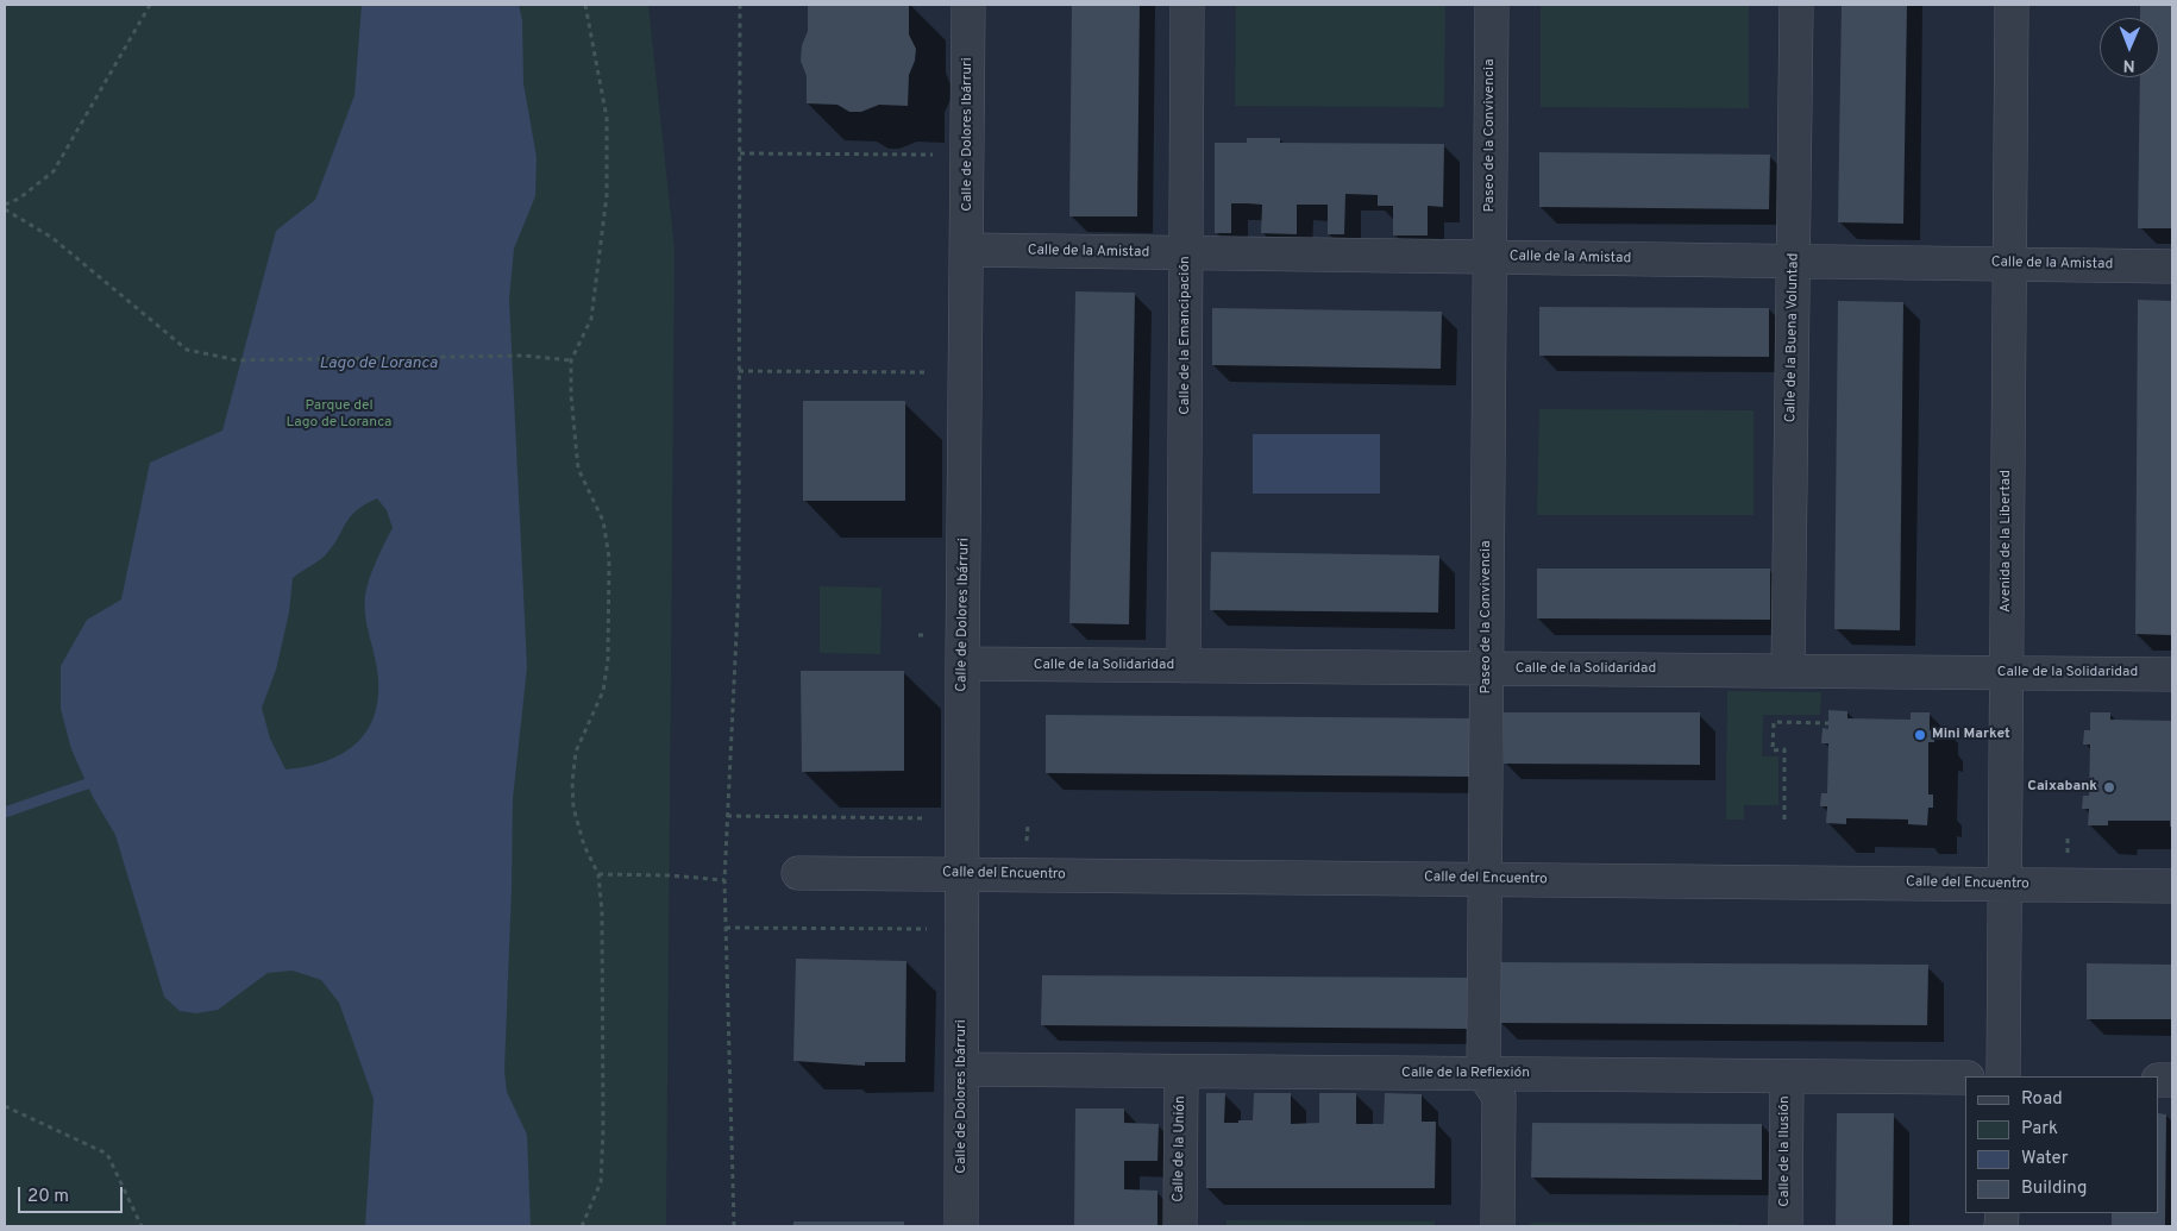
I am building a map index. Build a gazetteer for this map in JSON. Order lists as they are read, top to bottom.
{
  "streets": {
    "street": [
      "Calle de Dolores Ibárruri",
      "Paseo de la Convivencia",
      "Calle de la Amistad",
      "Calle de la Emancipación",
      "Calle de la Buena Voluntad",
      "Avenida de la Libertad",
      "Calle de la Solidaridad",
      "Calle del Encuentro",
      "Calle de la Reflexión",
      "Calle de la Unión",
      "Calle de la Ilusión"
    ]
  },
  "crossings": [
    ["Calle de Dolores Ibárruri", "Calle de la Amistad"],
    ["Calle de Dolores Ibárruri", "Calle de la Solidaridad"],
    ["Calle de Dolores Ibárruri", "Calle del Encuentro"],
    ["Calle de Dolores Ibárruri", "Calle de la Reflexión"],
    ["Paseo de la Convivencia", "Calle de la Amistad"],
    ["Paseo de la Convivencia", "Calle de la Solidaridad"],
    ["Paseo de la Convivencia", "Calle del Encuentro"],
    ["Paseo de la Convivencia", "Calle de la Reflexión"],
    ["Calle de la Amistad", "Calle de la Emancipación"],
    ["Calle de la Amistad", "Calle de la Buena Voluntad"],
    ["Calle de la Amistad", "Avenida de la Libertad"],
    ["Calle de la Emancipación", "Calle de la Solidaridad"],
    ["Calle de la Buena Voluntad", "Calle de la Solidaridad"],
    ["Avenida de la Libertad", "Calle de la Solidaridad"],
    ["Avenida de la Libertad", "Calle del Encuentro"],
    ["Calle de la Reflexión", "Calle de la Unión"],
    ["Calle de la Reflexión", "Calle de la Ilusión"]
  ],
  "water": ["Lago de Loranca"],
  "parks": ["Parque del Lago de Loranca"],
  "places": ["Mini Market", "Caixabank"],
  "legend": [
    "Road",
    "Park",
    "Water",
    "Building"
  ],
  "scale_bar": "20 m",
  "north": "bottom"
}
